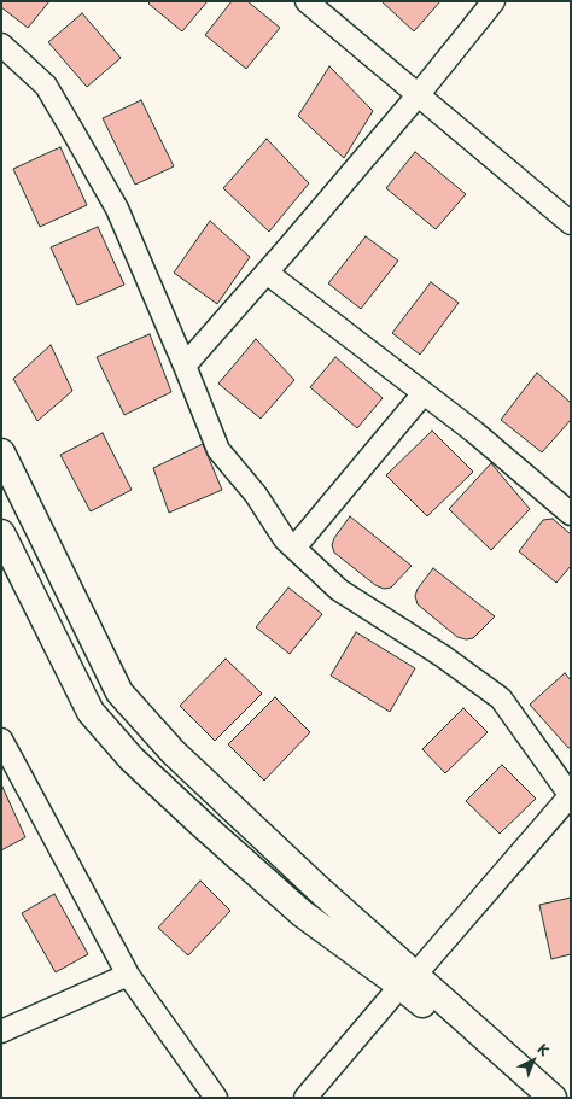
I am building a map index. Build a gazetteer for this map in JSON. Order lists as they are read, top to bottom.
{
  "north": "top right"
}
